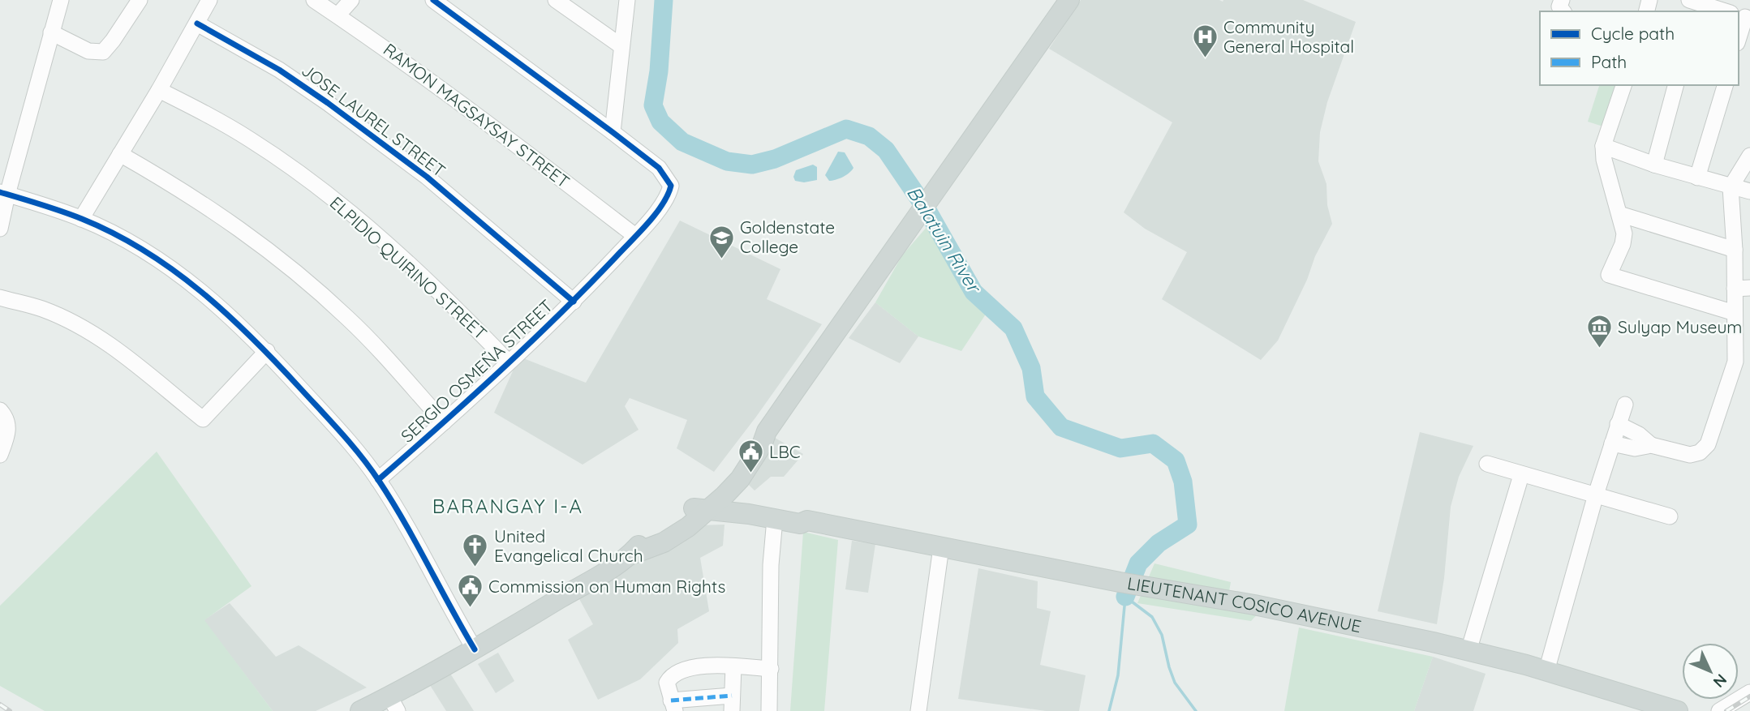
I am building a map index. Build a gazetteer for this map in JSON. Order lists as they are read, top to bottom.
{
  "streets": {
    "main road": ["LIEUTENANT COSICO AVENUE"],
    "street": [
      "RAMON MAGSAYSAY STREET",
      "JOSE LAUREL STREET",
      "ELPIDIO QUIRINO STREET",
      "SERGIO OSMEÑA STREET"
    ]
  },
  "crossings": [
    ["RAMON MAGSAYSAY STREET", "SERGIO OSMEÑA STREET"],
    ["JOSE LAUREL STREET", "SERGIO OSMEÑA STREET"],
    ["ELPIDIO QUIRINO STREET", "SERGIO OSMEÑA STREET"]
  ],
  "districts": ["BARANGAY I-A"],
  "water": ["Balatuin River"],
  "places": {
    "hospital": ["Community General Hospital"],
    "school or university": ["Goldenstate College"],
    "museum": ["Sulyap Museum"],
    "public building": ["LBC", "Commission on Human Rights"],
    "church": ["United Evangelical Church"]
  },
  "legend": ["Cycle path", "Path"],
  "north": "bottom right"
}
